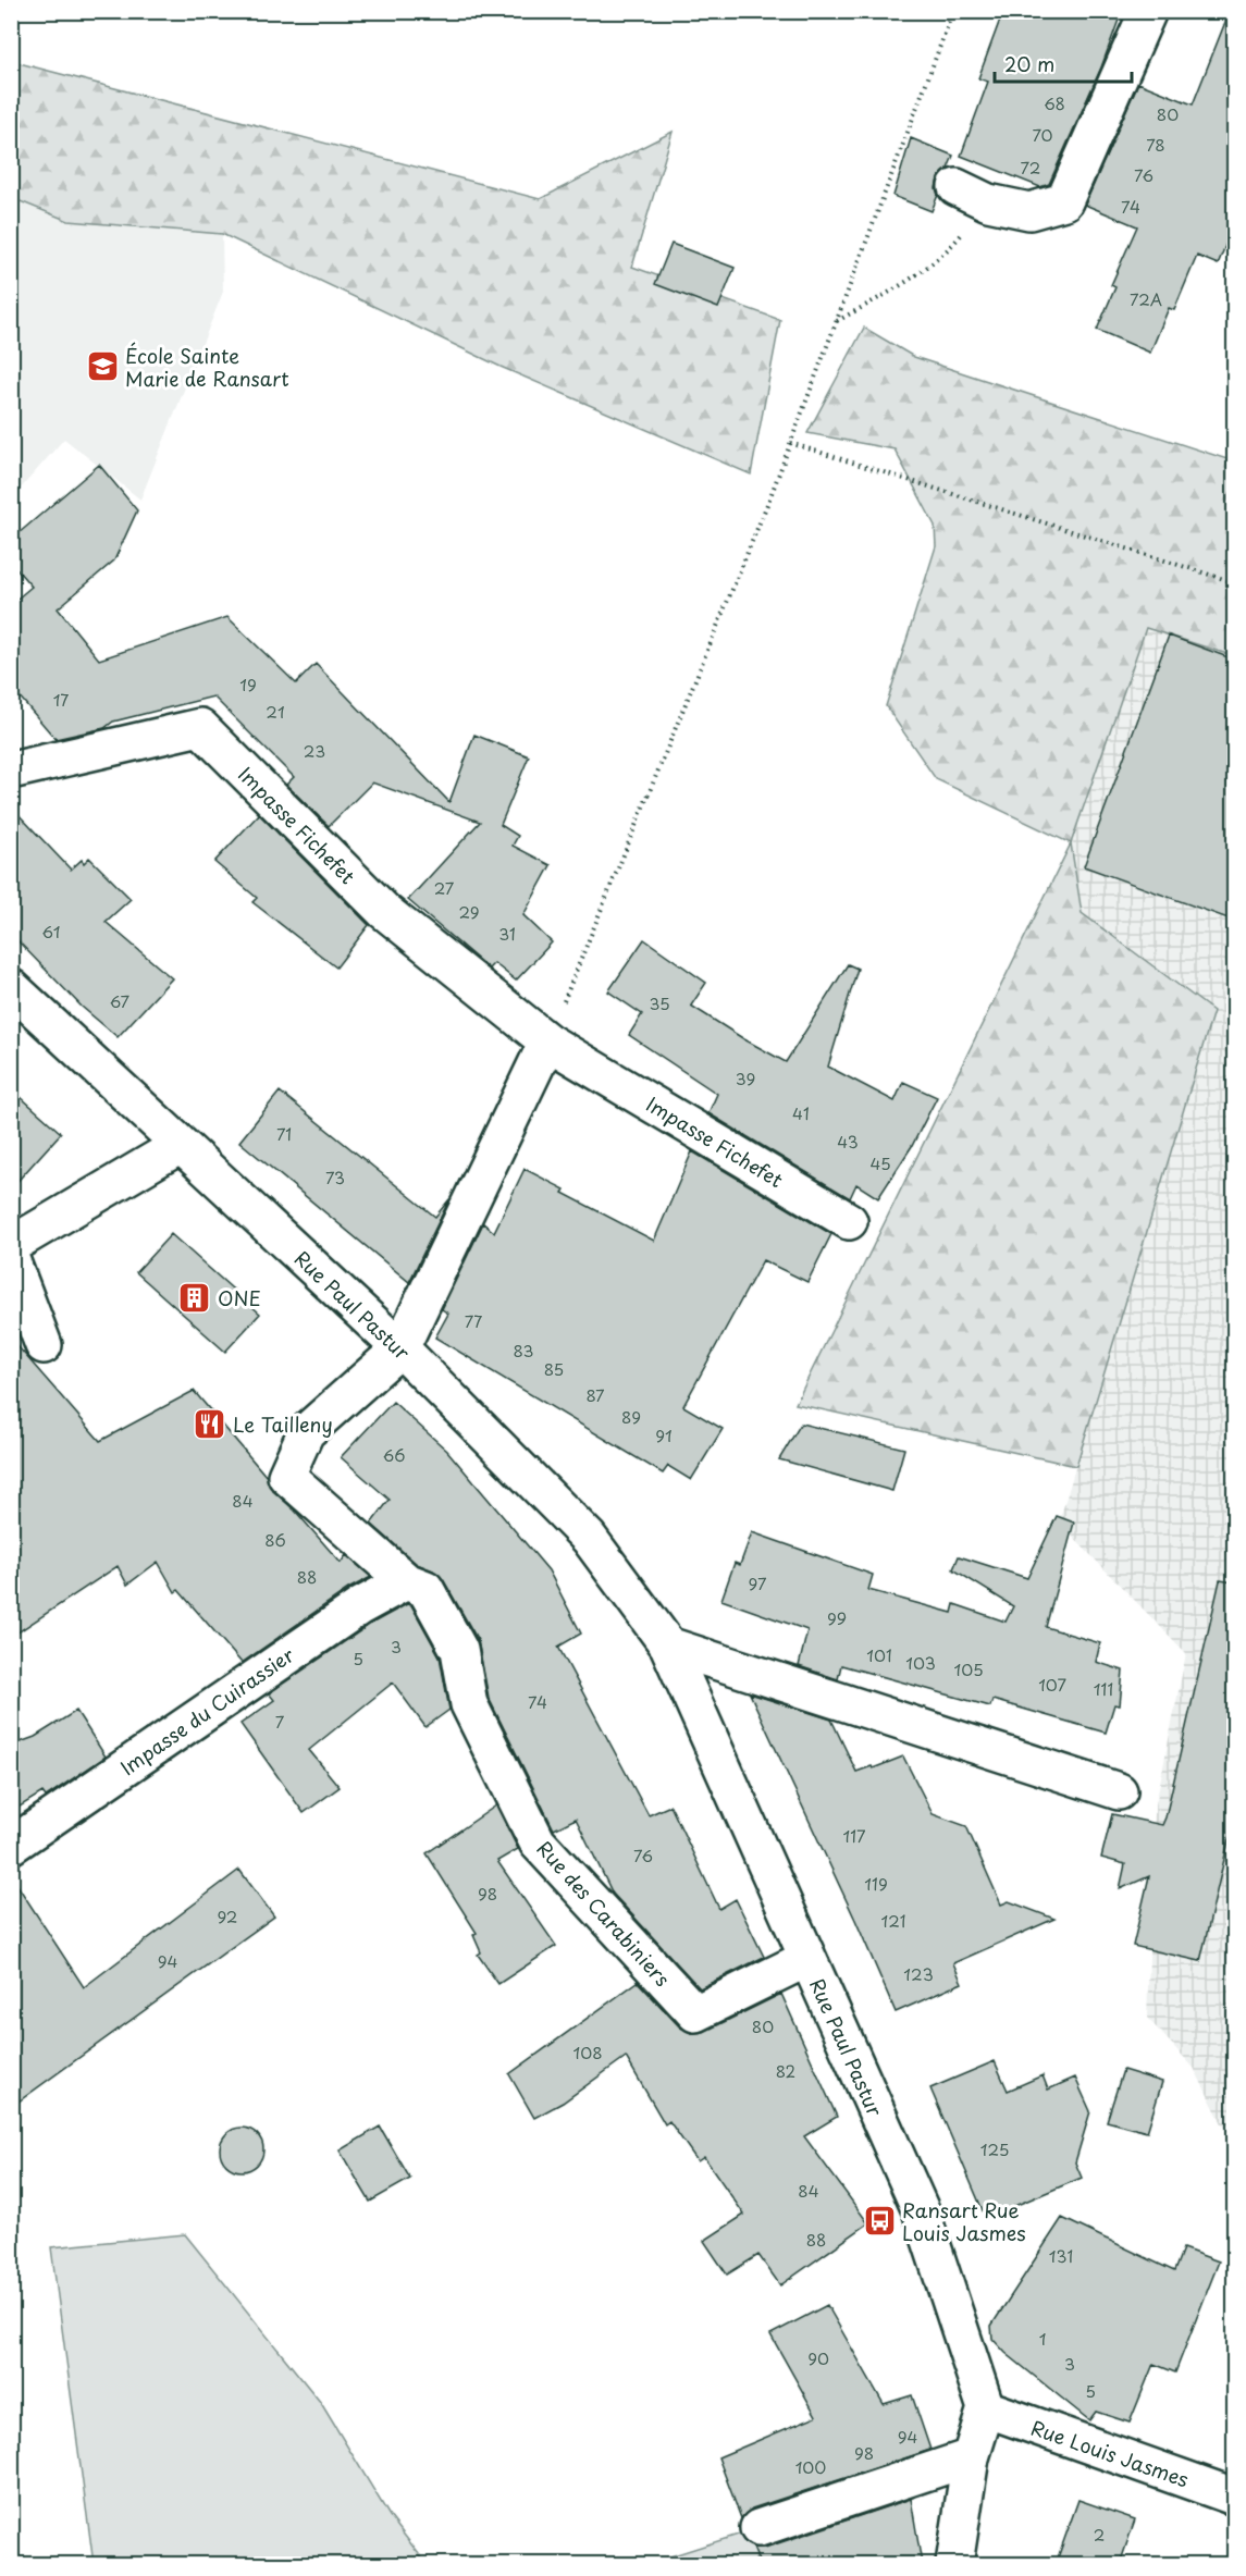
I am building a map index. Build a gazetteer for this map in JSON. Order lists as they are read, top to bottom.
{
  "streets": {
    "street": [
      "Impasse Fichefet",
      "Rue Paul Pastur",
      "Impasse du Cuirassier",
      "Rue des Carabiniers",
      "Rue Louis Jasmes"
    ]
  },
  "crossings": [
    ["Rue Paul Pastur", "Rue des Carabiniers"],
    ["Rue Paul Pastur", "Rue Louis Jasmes"],
    ["Impasse du Cuirassier", "Rue des Carabiniers"]
  ],
  "places": {
    "school or university": ["École Sainte Marie de Ransart"],
    "building": ["ONE"],
    "restaurant": ["Le Tailleny"],
    "bus stop": ["Ransart Rue Louis Jasmes"]
  },
  "house_numbers": [
    "68",
    "80",
    "70",
    "78",
    "72",
    "76",
    "74",
    "72A",
    "19",
    "17",
    "21",
    "23",
    "27",
    "29",
    "61",
    "31",
    "67",
    "35",
    "39",
    "41",
    "71",
    "43",
    "45",
    "73",
    "77",
    "83",
    "85",
    "87",
    "89",
    "91",
    "66",
    "84",
    "86",
    "88",
    "97",
    "99",
    "3",
    "101",
    "5",
    "103",
    "105",
    "107",
    "111",
    "74",
    "7",
    "117",
    "76",
    "119",
    "98",
    "92",
    "121",
    "94",
    "123",
    "80",
    "108",
    "82",
    "125",
    "84",
    "88",
    "131",
    "1",
    "90",
    "3",
    "5",
    "94",
    "98",
    "100",
    "2"
  ],
  "scale_bar": "20 m"
}
